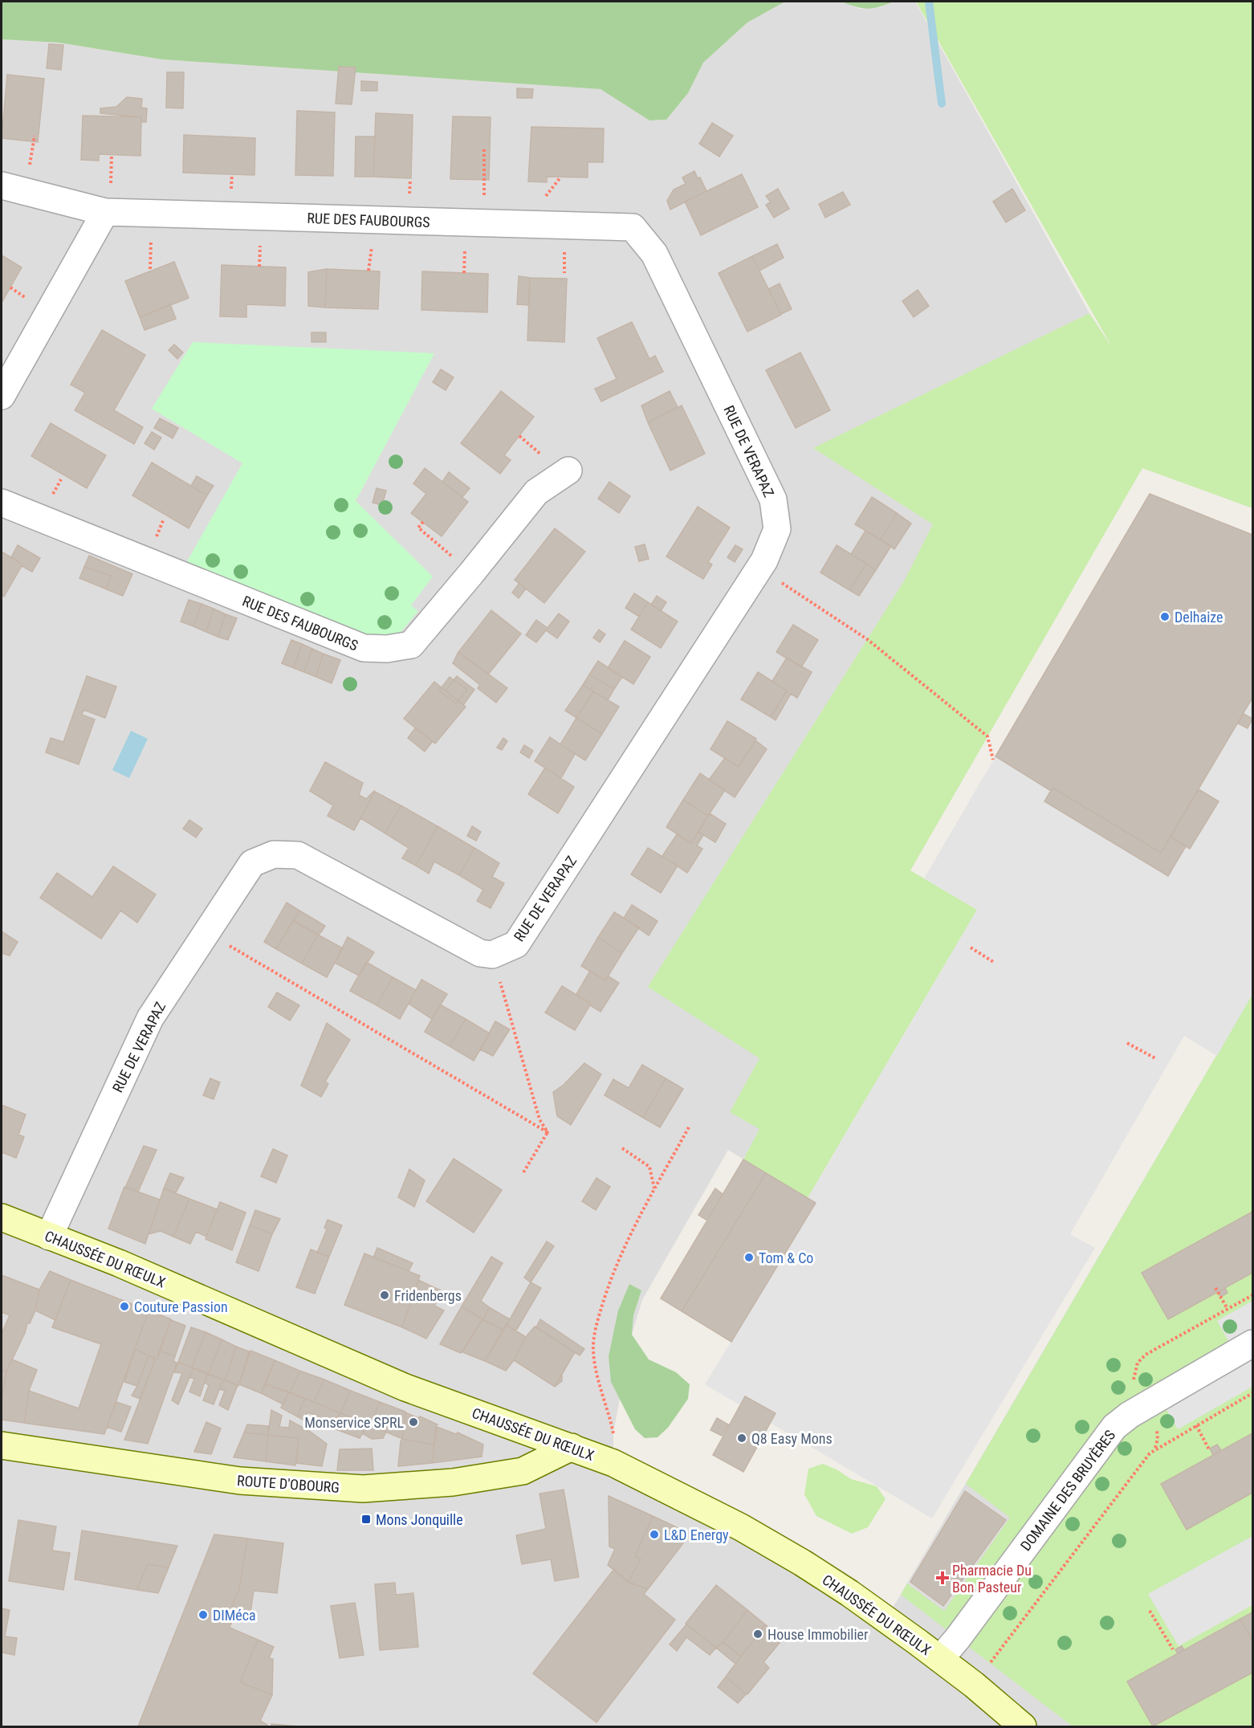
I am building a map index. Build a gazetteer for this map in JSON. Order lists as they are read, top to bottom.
{
  "streets": {
    "main road": ["CHAUSSÉE DU RŒULX", "ROUTE D'OBOURG"],
    "street": ["RUE DES FAUBOURGS", "RUE DE VERAPAZ", "DOMAINE DES BRUYÈRES"]
  },
  "crossings": [
    ["RUE DES FAUBOURGS", "RUE DE VERAPAZ"],
    ["RUE DE VERAPAZ", "CHAUSSÉE DU RŒULX"],
    ["CHAUSSÉE DU RŒULX", "ROUTE D'OBOURG"],
    ["CHAUSSÉE DU RŒULX", "DOMAINE DES BRUYÈRES"]
  ],
  "places": {
    "other": [
      "Delhaize",
      "Tom & Co",
      "Fridenbergs",
      "Couture Passion",
      "Monservice SPRL",
      "Q8 Easy Mons",
      "L&D Energy",
      "DIMéca",
      "House Immobilier"
    ],
    "transit": ["Mons Jonquille"],
    "health": ["Pharmacie Du Bon Pasteur"]
  }
}
